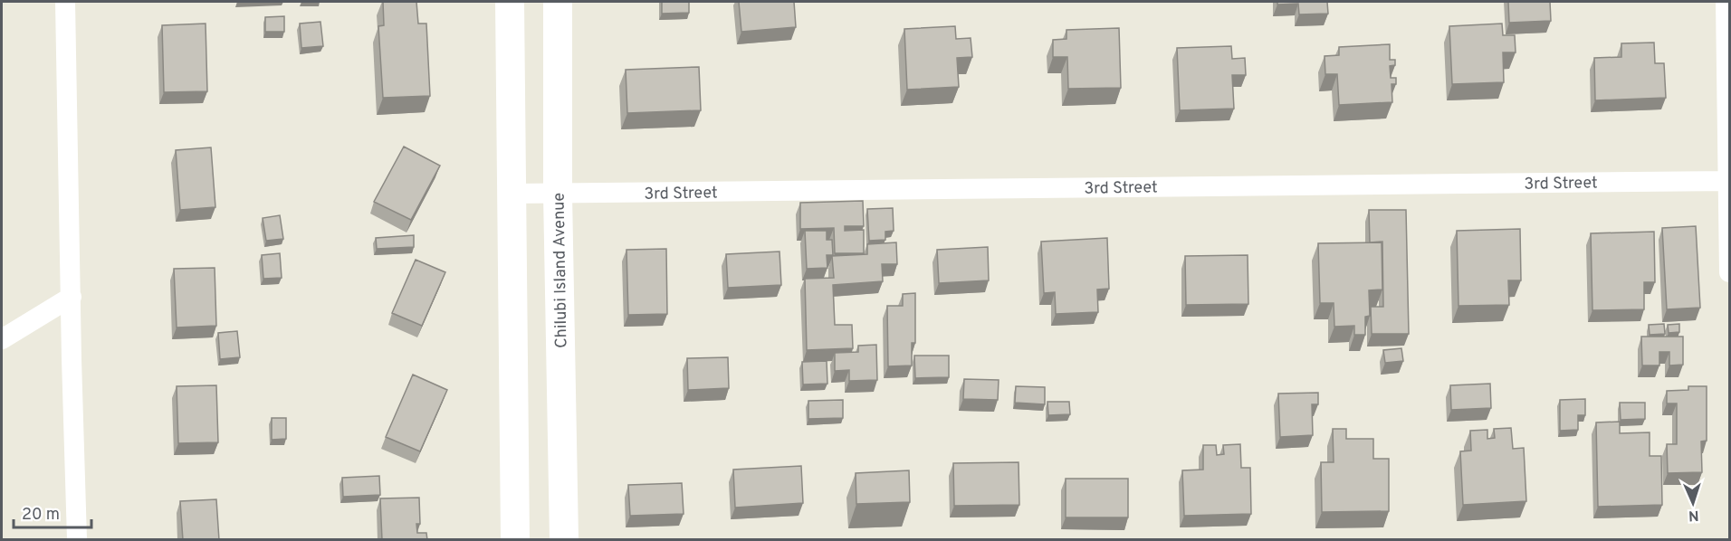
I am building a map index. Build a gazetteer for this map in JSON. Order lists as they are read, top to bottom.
{
  "streets": {
    "street": ["3rd Street", "Chilubi Island Avenue"]
  },
  "crossings": [
    ["3rd Street", "Chilubi Island Avenue"]
  ],
  "scale_bar": "20 m",
  "north": "bottom"
}
